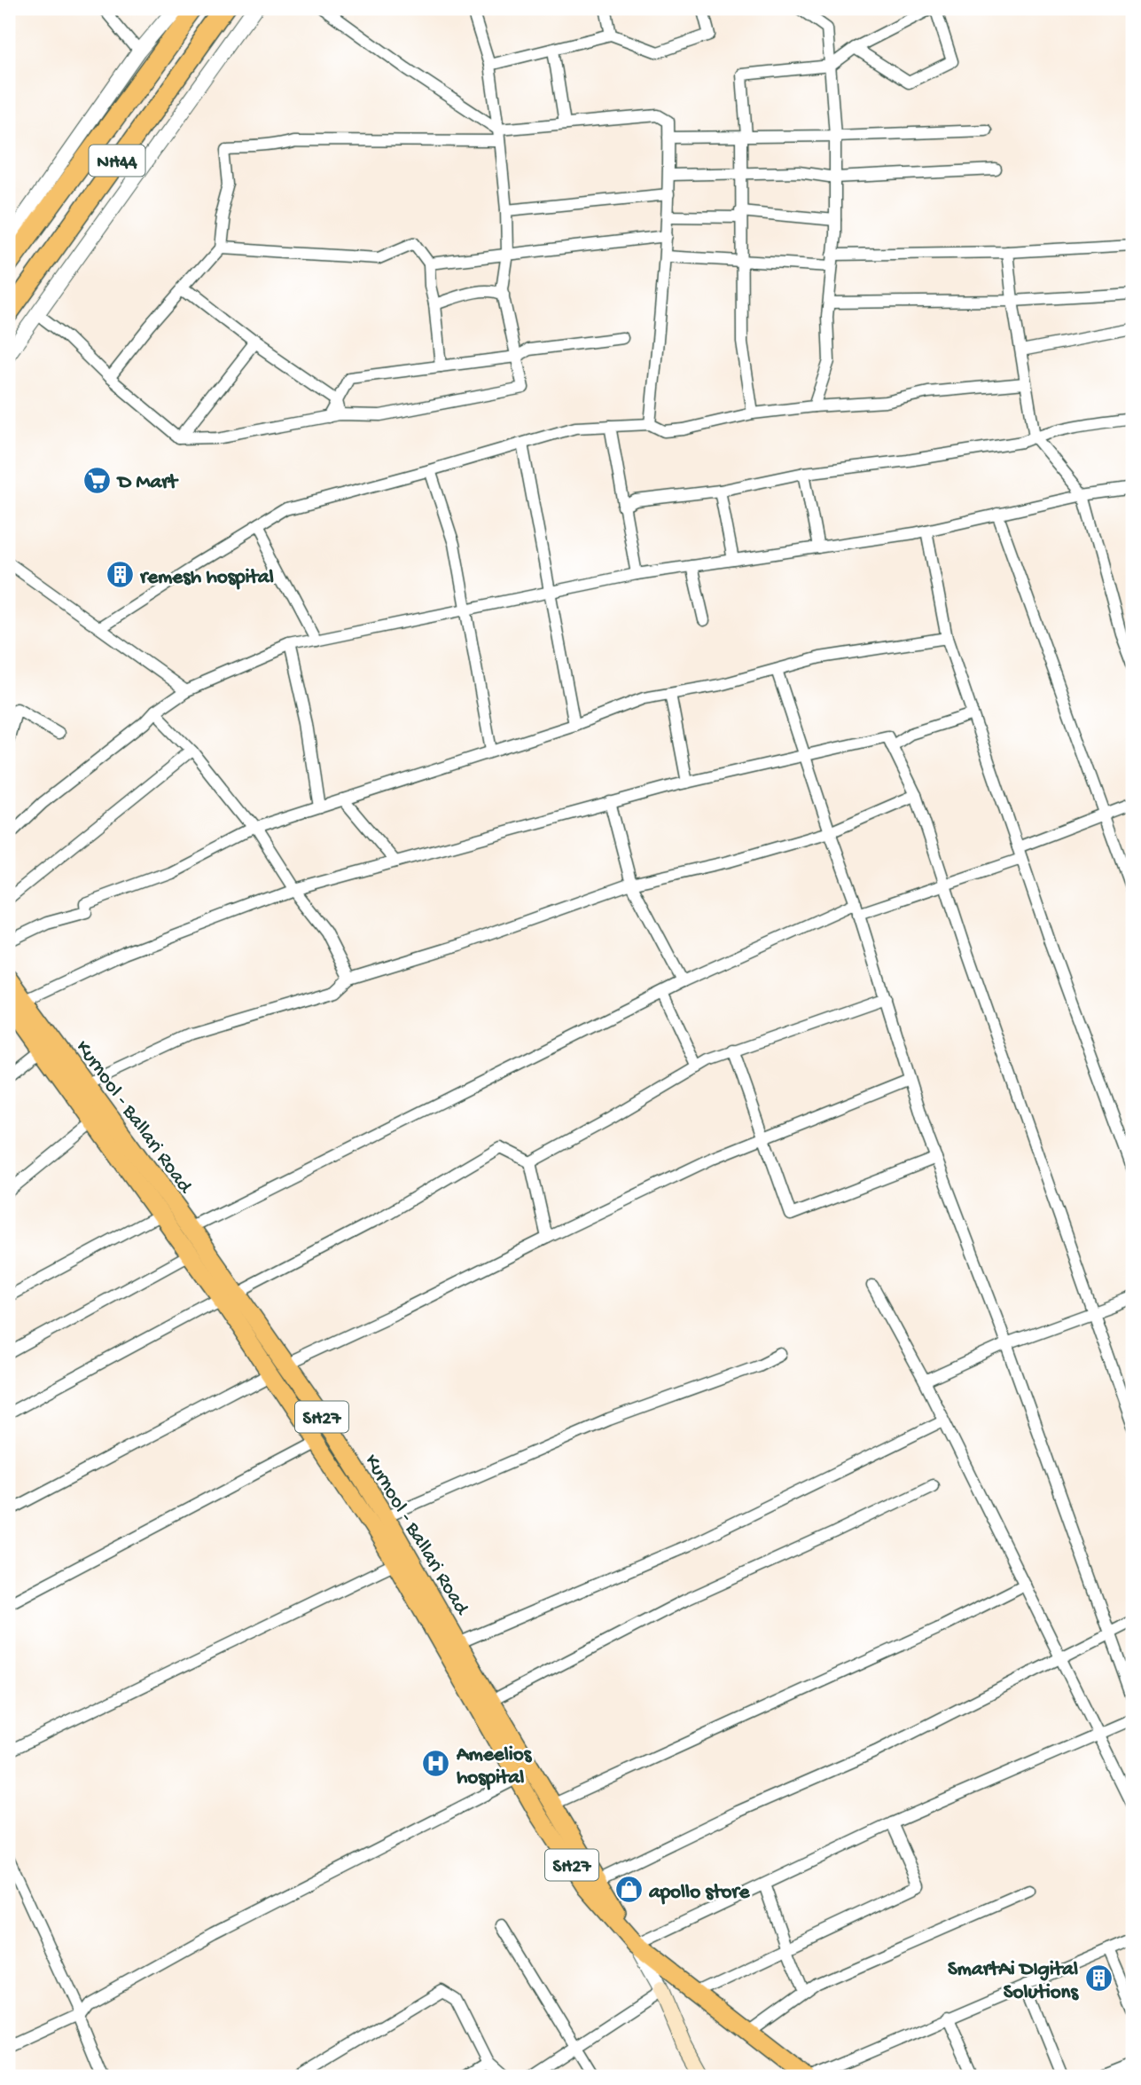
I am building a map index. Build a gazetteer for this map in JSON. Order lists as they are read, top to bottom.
{
  "streets": {
    "highway": ["NH44"],
    "main road": ["Kurnool - Ballari Road", "SH27"]
  },
  "places": {
    "supermarket": ["D Mart"],
    "building": ["remesh hospital", "SmartAi DIgital Solutions"],
    "hospital": ["Ameelios hospital"],
    "shop": ["apollo store"]
  }
}
